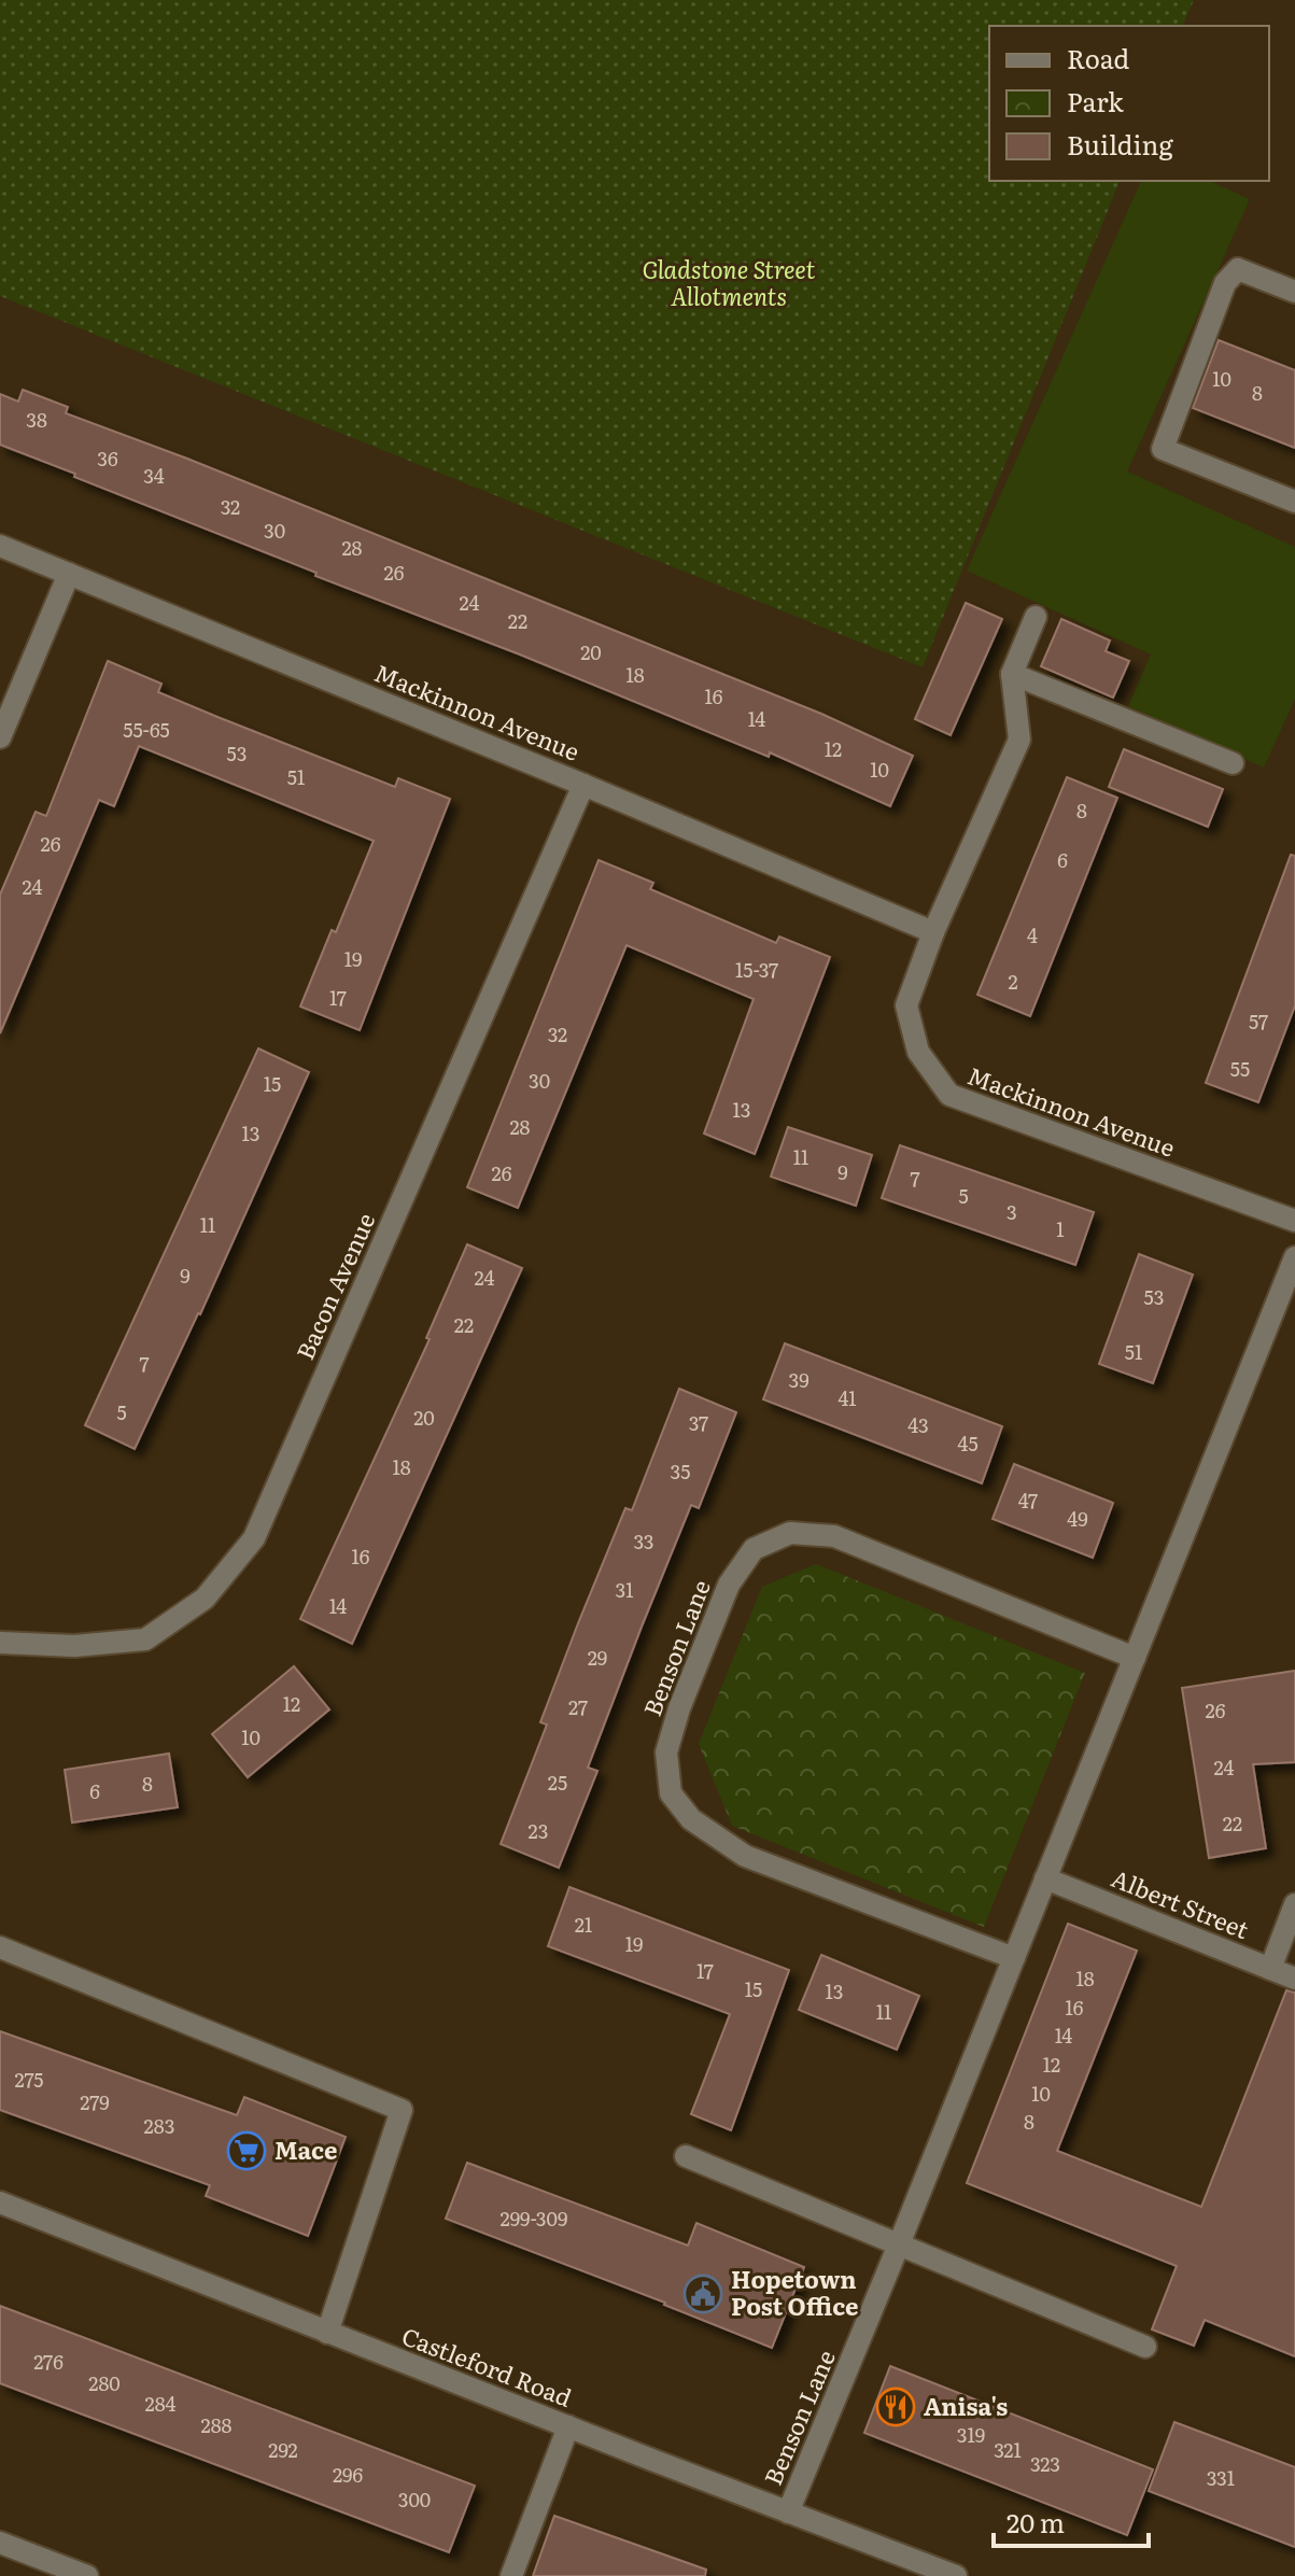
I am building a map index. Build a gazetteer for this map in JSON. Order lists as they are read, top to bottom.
{
  "streets": {
    "street": [
      "Mackinnon Avenue",
      "Bacon Avenue",
      "Benson Lane",
      "Albert Street",
      "Castleford Road"
    ]
  },
  "crossings": [
    ["Mackinnon Avenue", "Bacon Avenue"],
    ["Benson Lane", "Albert Street"],
    ["Benson Lane", "Castleford Road"]
  ],
  "parks": ["Gladstone Street Allotments"],
  "places": {
    "supermarket": ["Mace"],
    "public building": ["Hopetown Post Office"],
    "restaurant": ["Anisa's"]
  },
  "house_numbers": [
    "10",
    "8",
    "38",
    "36",
    "34",
    "32",
    "30",
    "28",
    "26",
    "24",
    "22",
    "20",
    "18",
    "16",
    "14",
    "55-65",
    "12",
    "53",
    "10",
    "51",
    "8",
    "26",
    "6",
    "24",
    "4",
    "19",
    "15-37",
    "2",
    "17",
    "57",
    "32",
    "55",
    "30",
    "15",
    "13",
    "28",
    "13",
    "11",
    "9",
    "26",
    "7",
    "5",
    "3",
    "11",
    "1",
    "9",
    "24",
    "53",
    "22",
    "51",
    "7",
    "39",
    "41",
    "5",
    "20",
    "37",
    "43",
    "45",
    "18",
    "35",
    "47",
    "49",
    "33",
    "16",
    "31",
    "14",
    "29",
    "12",
    "27",
    "26",
    "10",
    "24",
    "25",
    "8",
    "6",
    "22",
    "23",
    "21",
    "19",
    "17",
    "18",
    "15",
    "13",
    "16",
    "11",
    "14",
    "12",
    "275",
    "10",
    "279",
    "8",
    "283",
    "299-309",
    "276",
    "280",
    "284",
    "288",
    "319",
    "292",
    "321",
    "323",
    "296",
    "331",
    "300"
  ],
  "legend": ["Road", "Park", "Building"],
  "scale_bar": "20 m"
}
